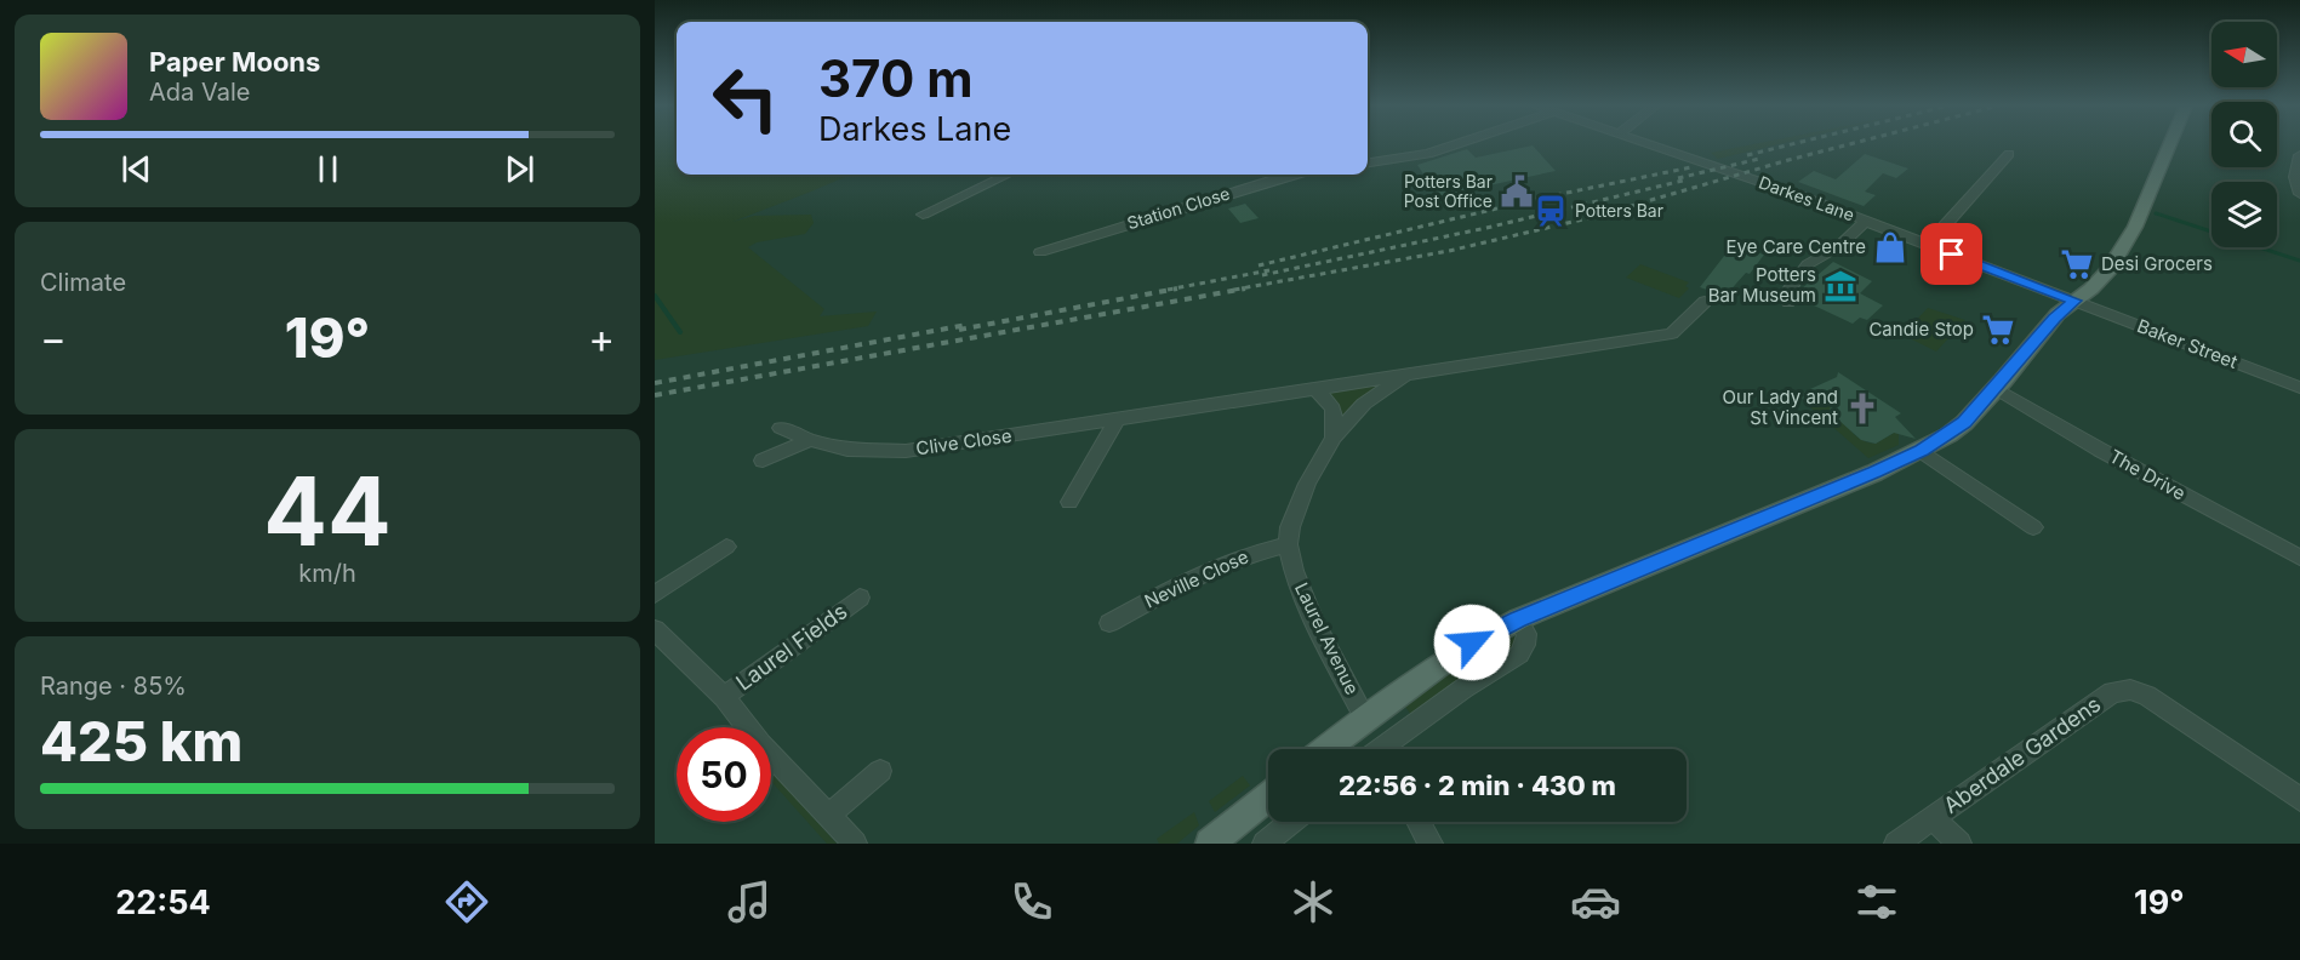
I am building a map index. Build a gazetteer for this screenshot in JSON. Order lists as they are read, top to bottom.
{
  "streets": {
    "street": [
      "Darkes Lane",
      "Station Close",
      "Baker Street",
      "Clive Close",
      "The Drive",
      "Neville Close",
      "Laurel Avenue",
      "Laurel Fields",
      "Aberdale Gardens"
    ]
  },
  "crossings": [
    ["Darkes Lane", "Baker Street"],
    ["Neville Close", "Laurel Avenue"]
  ],
  "places": {
    "public building": ["Potters Bar Post Office"],
    "station": ["Potters Bar"],
    "shop": ["Eye Care Centre"],
    "supermarket": ["Desi Grocers", "Candie Stop"],
    "museum": ["Potters Bar Museum"],
    "church": ["Our Lady and St Vincent"]
  },
  "north": "left",
  "page": {
    "turn": ["370 m", "Darkes Lane"],
    "song": ["Paper Moons", "Ada Vale"],
    "tile": [
      "Climate",
      ["44", "km/h"],
      ["Range · 85%", "425 km"]
    ],
    "heat": ["−", "19°", "+"],
    "limit": "50",
    "trip": "22:56 · 2 min · 430 m",
    "tabs": ["22:54", "19°"]
  }
}
